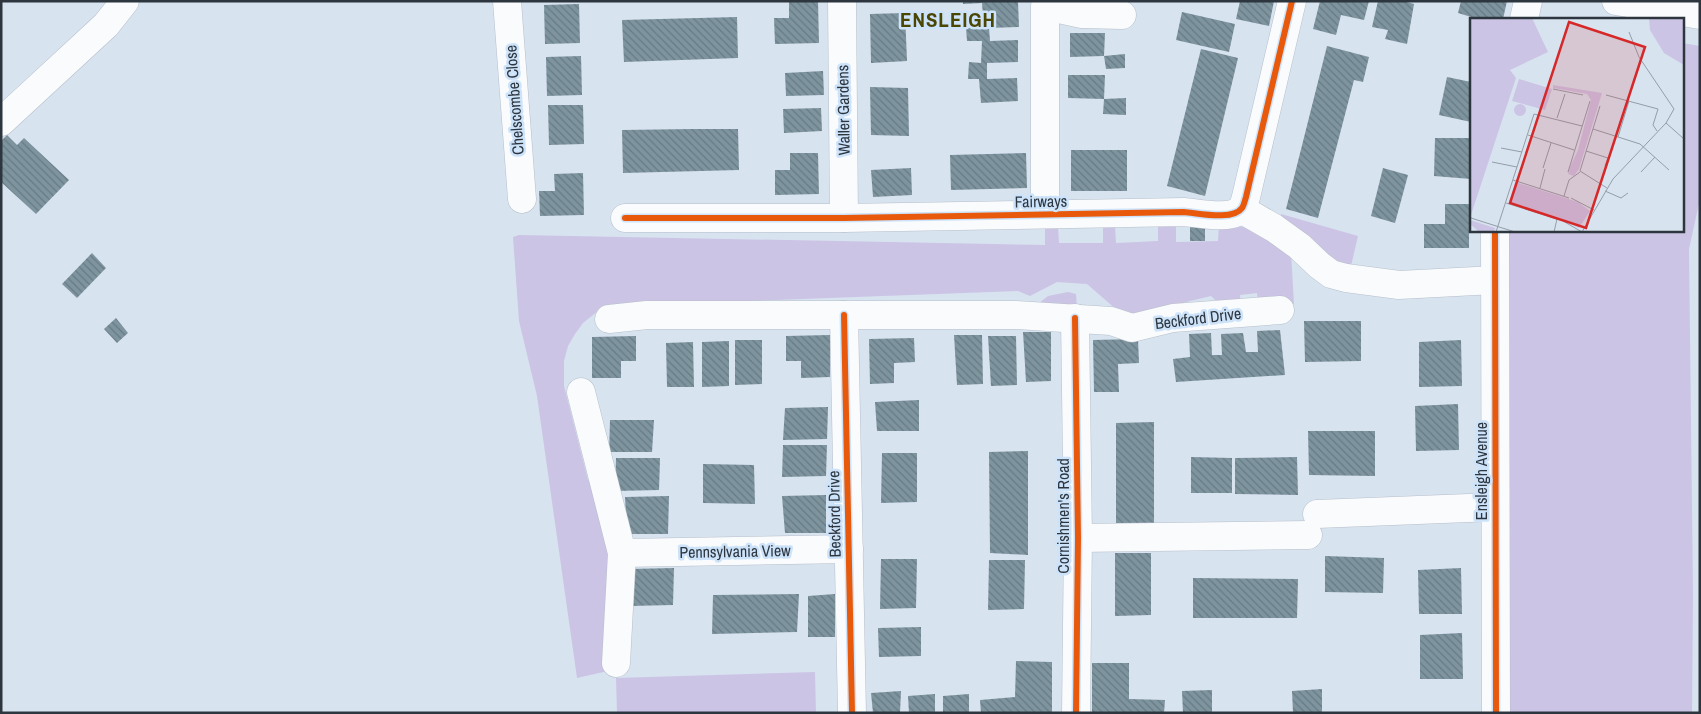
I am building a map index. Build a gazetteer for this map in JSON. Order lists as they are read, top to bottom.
{
  "streets": {
    "street": [
      "Chelscombe Close",
      "Waller Gardens",
      "Fairways",
      "Beckford Drive",
      "Ensleigh Avenue",
      "Cornishmen's Road",
      "Pennsylvania View"
    ]
  },
  "crossings": [
    ["Waller Gardens", "Fairways"],
    ["Beckford Drive", "Cornishmen's Road"],
    ["Beckford Drive", "Pennsylvania View"],
    ["Ensleigh Avenue", "Cornishmen's Road"]
  ],
  "districts": ["ENSLEIGH"]
}
